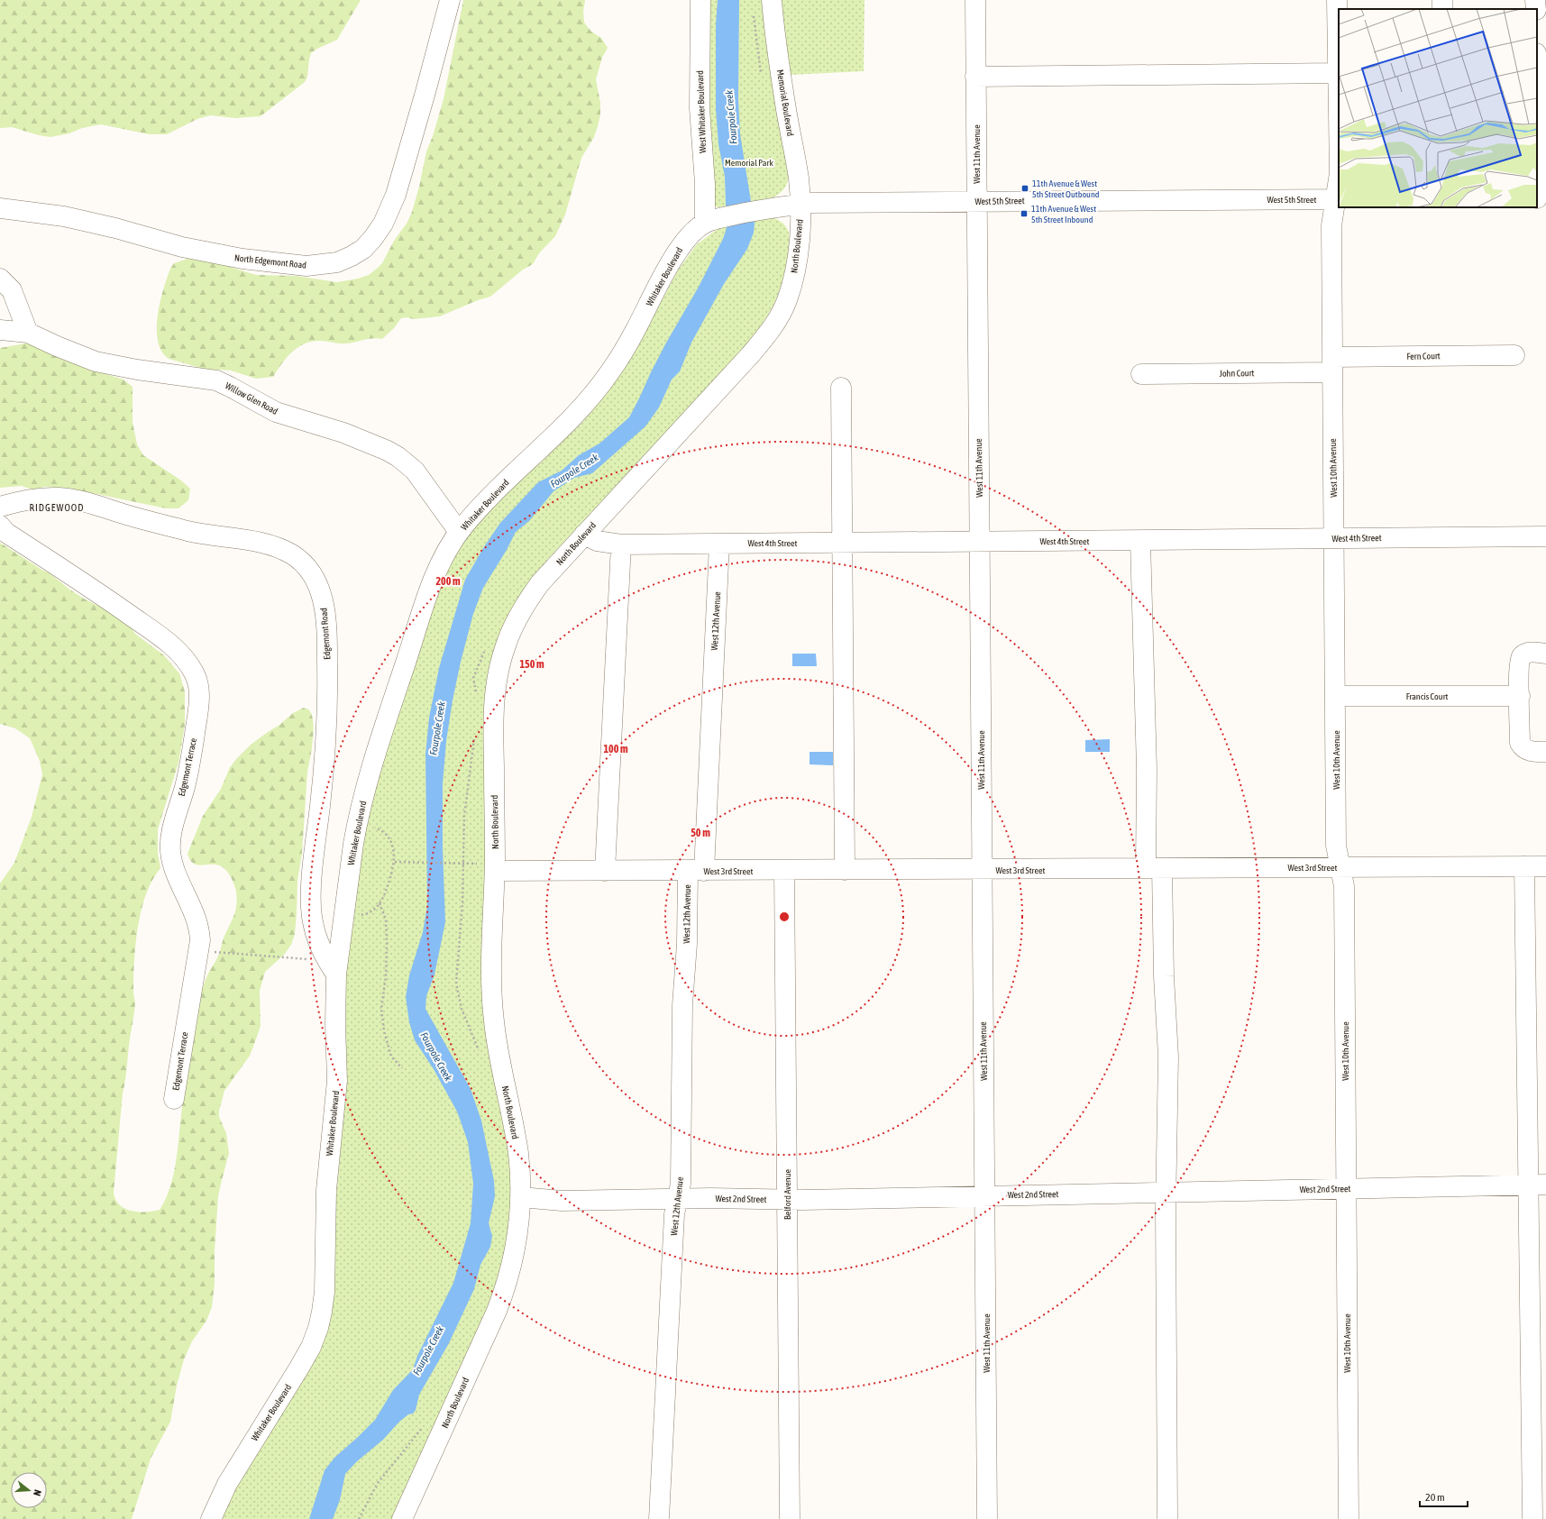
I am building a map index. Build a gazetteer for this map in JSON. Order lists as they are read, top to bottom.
{
  "streets": {
    "street": [
      "Memorial Boulevard",
      "West Whitaker Boulevard",
      "West 11th Avenue",
      "West 5th Street",
      "North Boulevard",
      "North Edgemont Road",
      "Whitaker Boulevard",
      "Fern Court",
      "John Court",
      "Willow Glen Road",
      "West 10th Avenue",
      "West 4th Street",
      "West 12th Avenue",
      "Edgemont Road",
      "Francis Court",
      "Edgemont Terrace",
      "West 3rd Street",
      "West 2nd Street",
      "Belford Avenue"
    ]
  },
  "crossings": [
    ["Memorial Boulevard", "West 5th Street"],
    ["Memorial Boulevard", "North Boulevard"],
    ["West Whitaker Boulevard", "West 5th Street"],
    ["West Whitaker Boulevard", "Whitaker Boulevard"],
    ["West 11th Avenue", "West 5th Street"],
    ["West 11th Avenue", "West 4th Street"],
    ["West 11th Avenue", "West 3rd Street"],
    ["West 11th Avenue", "West 2nd Street"],
    ["West 5th Street", "North Boulevard"],
    ["West 5th Street", "Whitaker Boulevard"],
    ["West 5th Street", "West 10th Avenue"],
    ["North Boulevard", "West 4th Street"],
    ["North Boulevard", "West 3rd Street"],
    ["North Boulevard", "West 2nd Street"],
    ["Whitaker Boulevard", "Willow Glen Road"],
    ["Whitaker Boulevard", "Edgemont Road"],
    ["Fern Court", "John Court"],
    ["Fern Court", "West 10th Avenue"],
    ["John Court", "West 10th Avenue"],
    ["West 10th Avenue", "West 4th Street"],
    ["West 10th Avenue", "Francis Court"],
    ["West 10th Avenue", "West 3rd Street"],
    ["West 10th Avenue", "West 2nd Street"],
    ["West 4th Street", "West 12th Avenue"],
    ["West 12th Avenue", "West 3rd Street"],
    ["West 12th Avenue", "West 2nd Street"],
    ["West 3rd Street", "Belford Avenue"],
    ["West 2nd Street", "Belford Avenue"]
  ],
  "districts": ["RIDGEWOOD"],
  "water": ["Fourpole Creek"],
  "parks": ["Memorial Park"],
  "places": {
    "transit": ["11th Avenue & West 5th Street Outbound", "11th Avenue & West 5th Street Inbound"]
  },
  "scale_bar": "20 m",
  "north": "right",
  "rings": [
    "200 m",
    "150 m",
    "100 m",
    "50 m"
  ]
}
